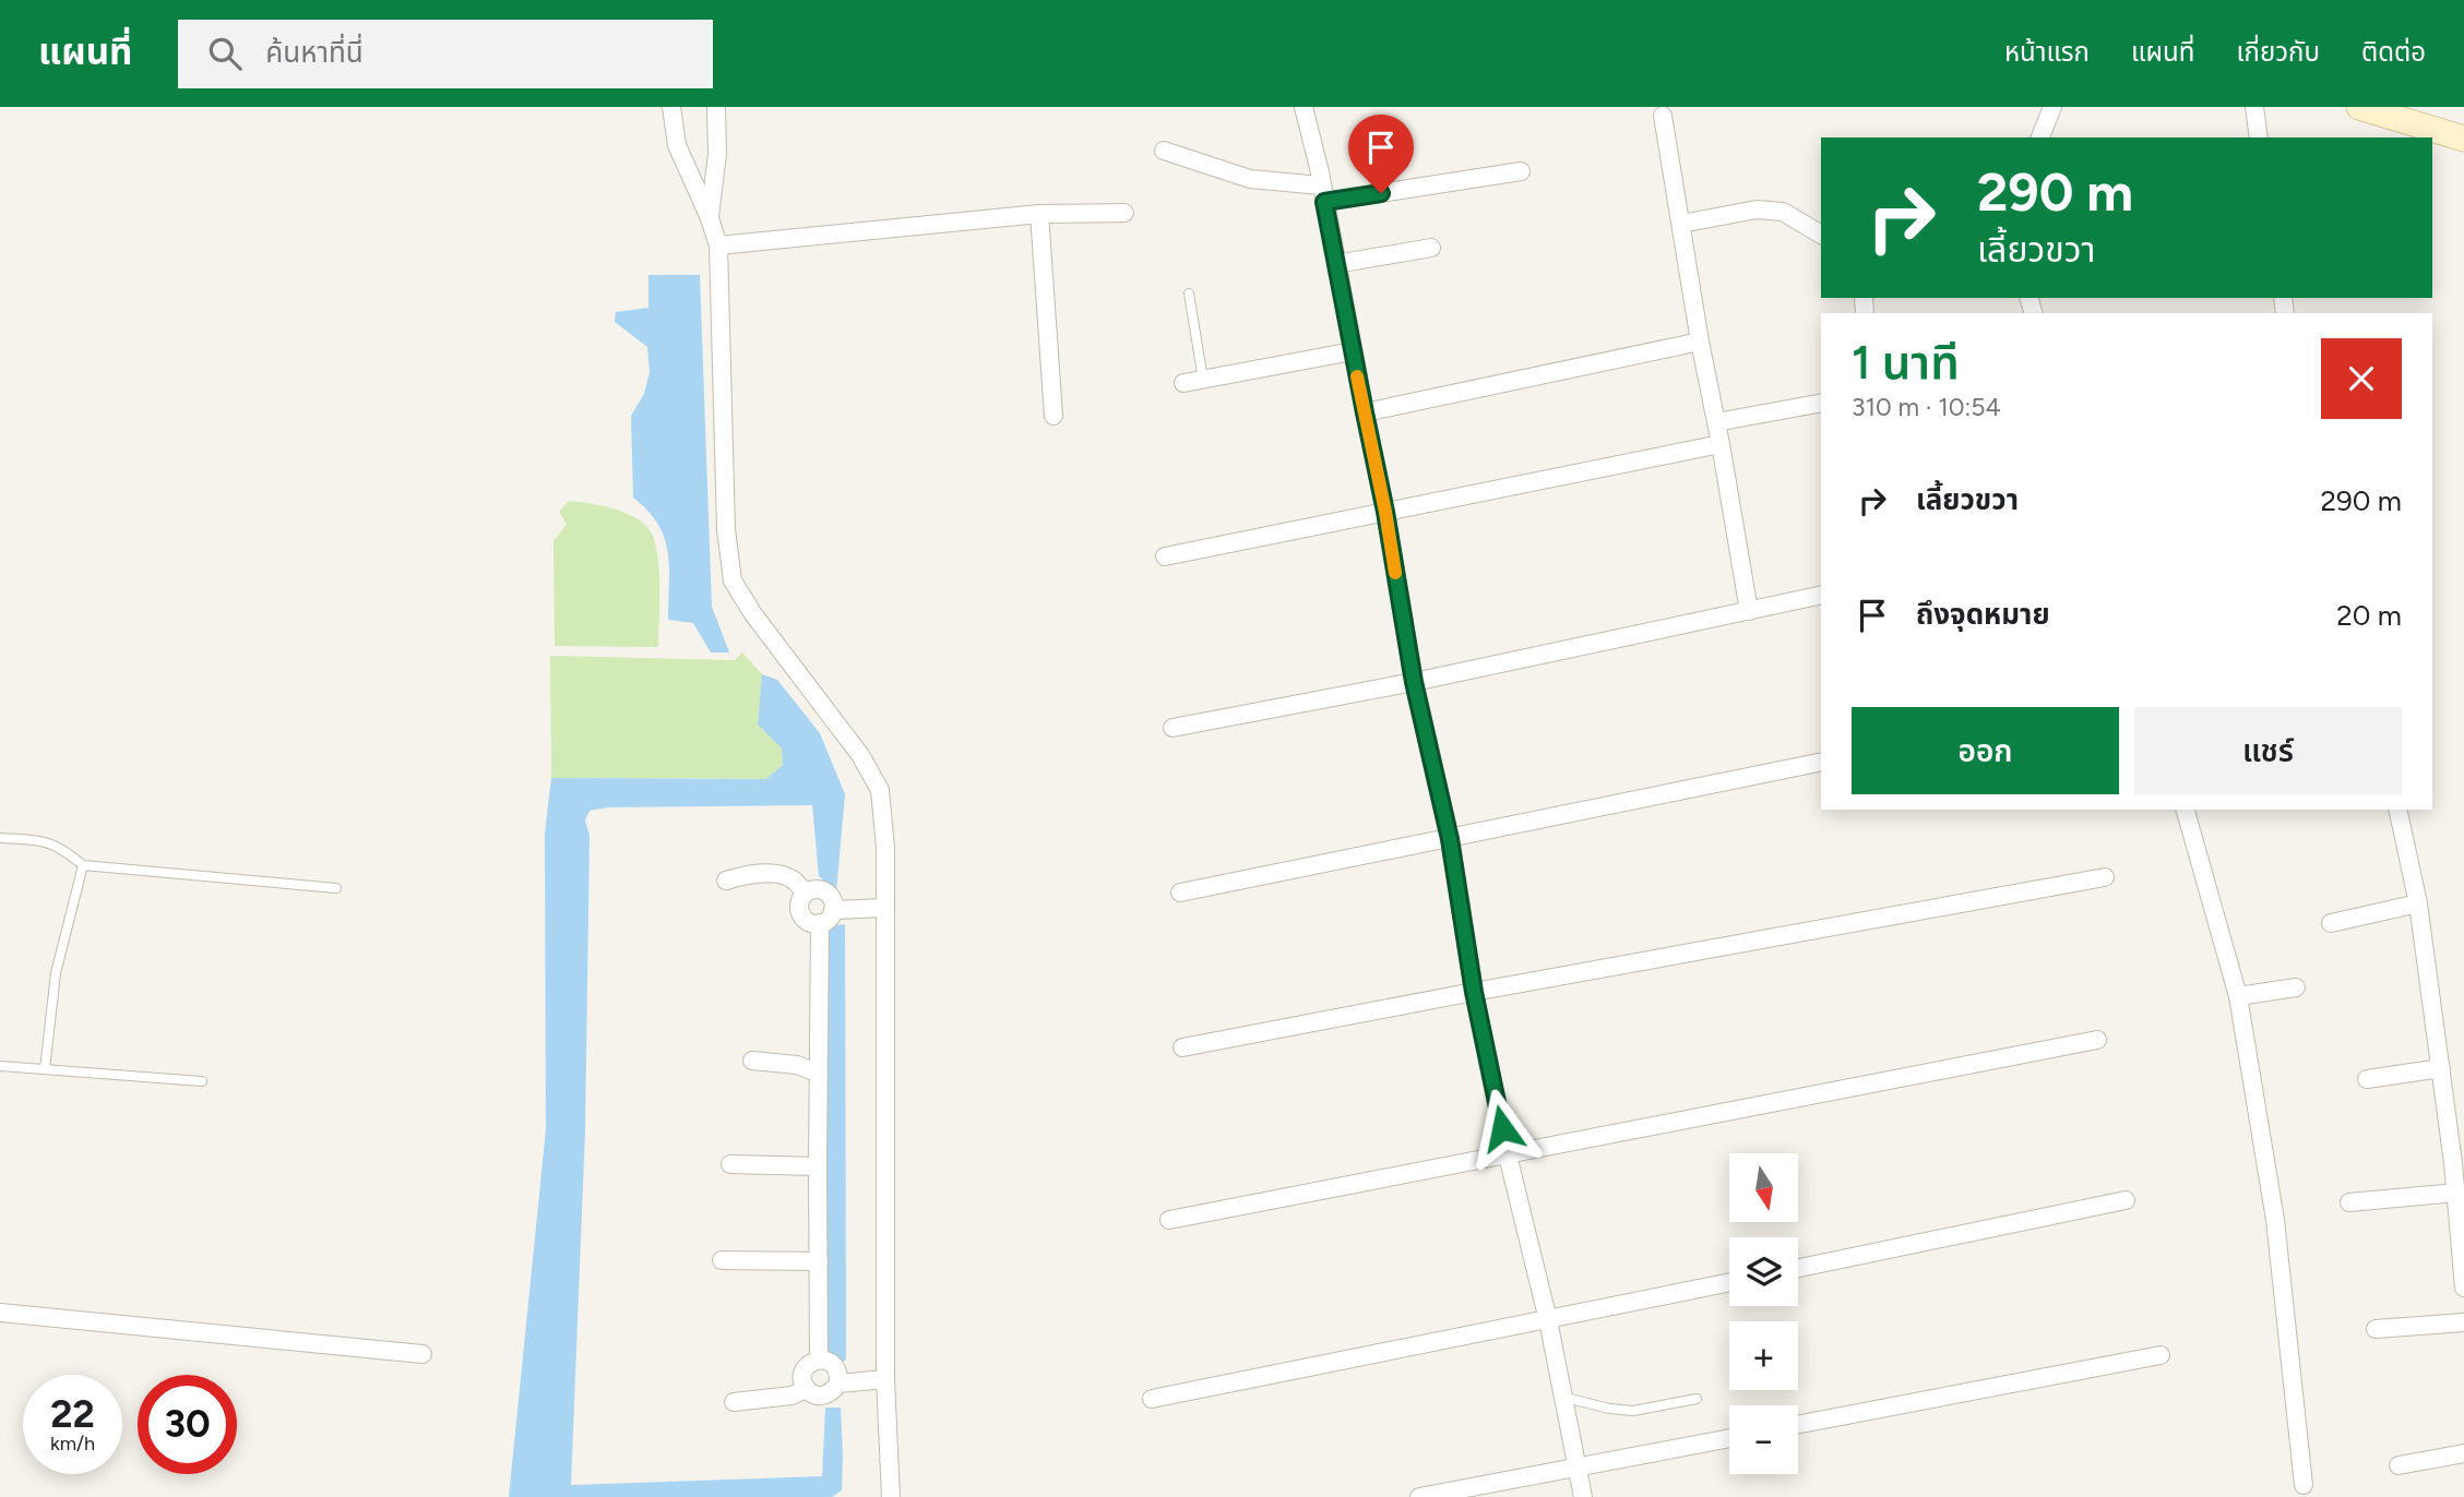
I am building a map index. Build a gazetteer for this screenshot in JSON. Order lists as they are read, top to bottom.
{
  "north": "bottom",
  "page": {
    "header": "แผนที่",
    "search": "ค้นหาที่นี่",
    "nav": [
      "หน้าแรก",
      "แผนที่",
      "เกี่ยวกับ",
      "ติดต่อ"
    ],
    "turn": ["290 m", "เลี้ยวขวา"],
    "heading": ["1 นาที", "310 m · 10:54"],
    "list": [
      {
        "name": "เลี้ยวขวา",
        "value": "290 m"
      },
      {
        "name": "ถึงจุดหมาย",
        "value": "20 m"
      }
    ],
    "buttons": ["ออก", "แชร์"],
    "map_buttons": ["+", "−"],
    "speed": "22 km/h",
    "limit": "30"
  }
}
